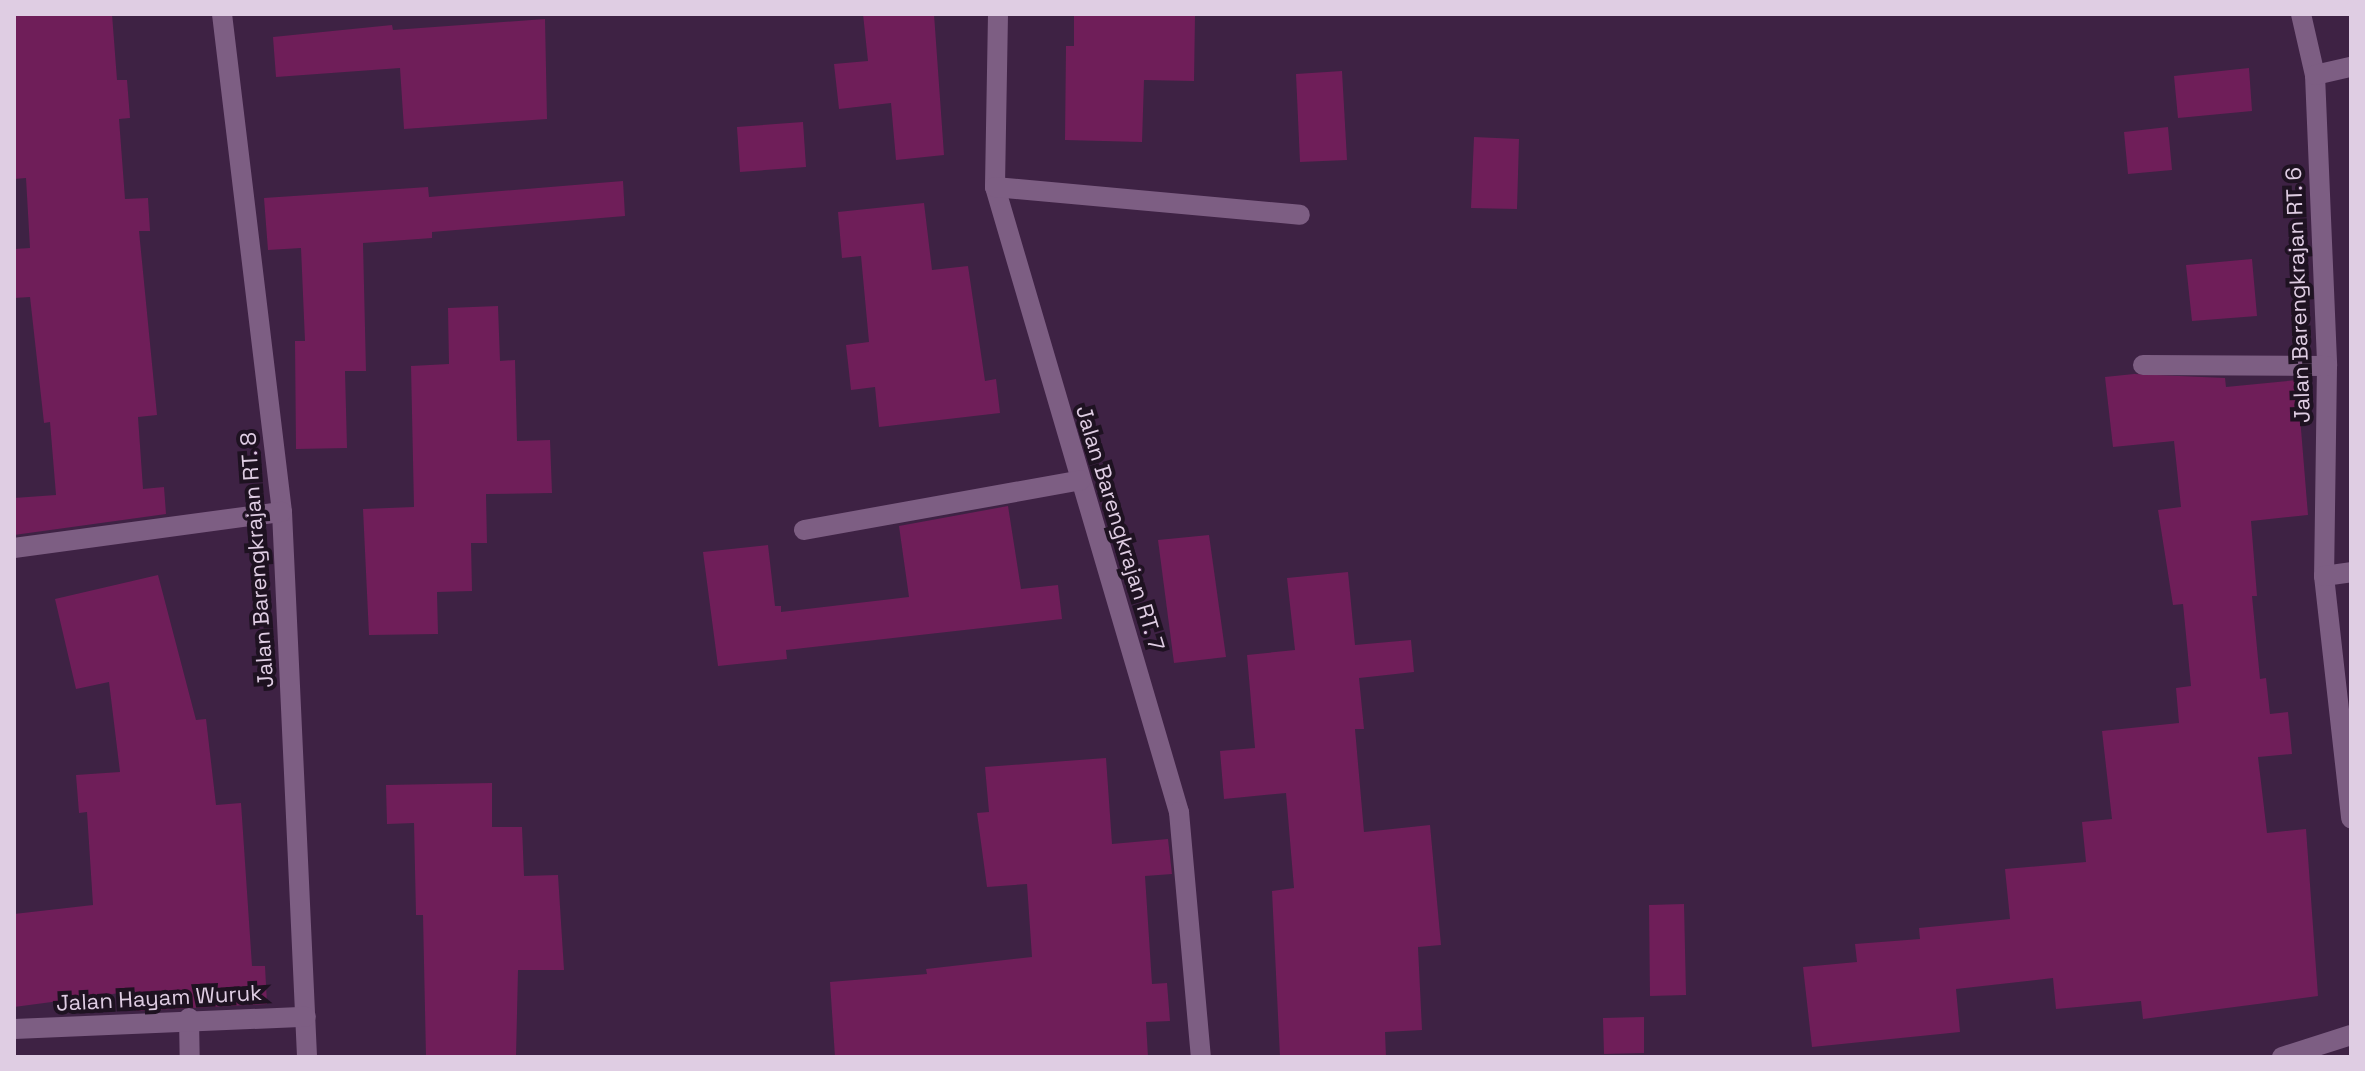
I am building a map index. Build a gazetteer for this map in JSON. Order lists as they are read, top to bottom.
{
  "streets": {
    "street": [
      "Jalan Barengkrajan RT. 6",
      "Jalan Barengkrajan RT. 7",
      "Jalan Barengkrajan RT. 8",
      "Jalan Hayam Wuruk"
    ]
  },
  "crossings": [
    ["Jalan Barengkrajan RT. 8", "Jalan Hayam Wuruk"]
  ]
}
